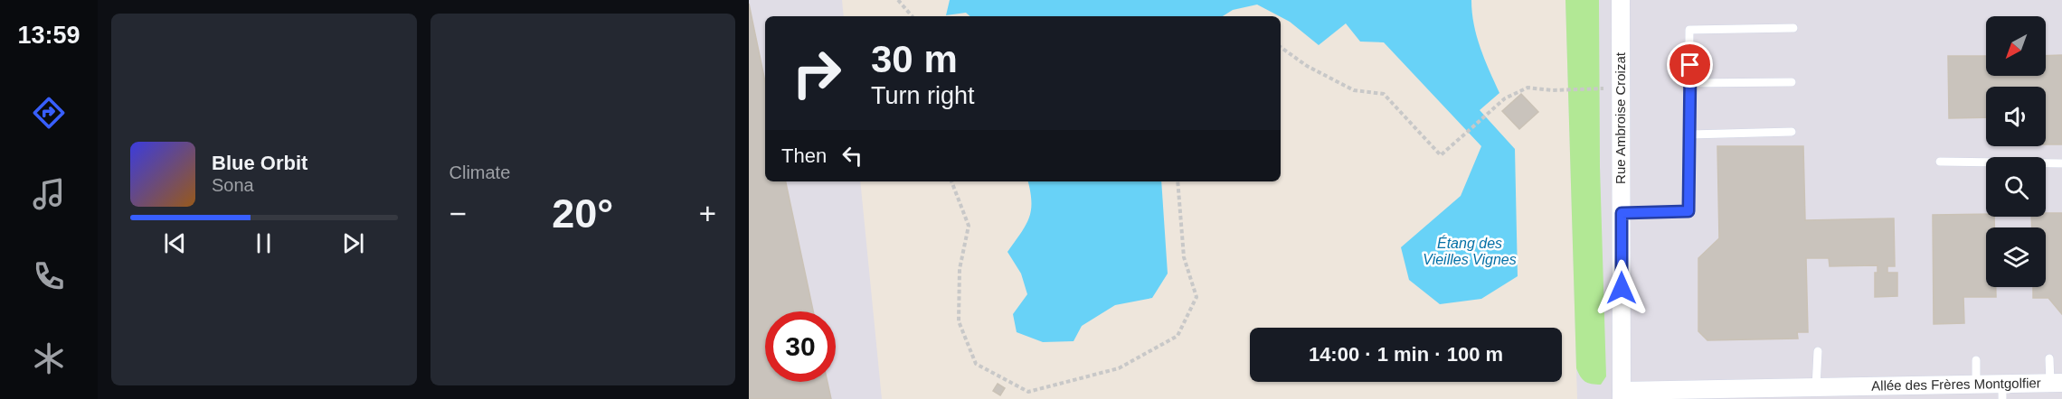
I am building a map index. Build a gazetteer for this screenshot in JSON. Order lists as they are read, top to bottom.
{
  "streets": {
    "street": ["Rue Ambroise Croizat", "Allée des Frères Montgolfier"]
  },
  "crossings": [
    ["Rue Ambroise Croizat", "Allée des Frères Montgolfier"]
  ],
  "water": ["Étang des Vieilles Vignes"],
  "north": "bottom left",
  "page": {
    "tabs": "13:59",
    "tile": "Climate",
    "turn": ["30 m", "Turn right"],
    "then": "Then",
    "song": ["Blue Orbit", "Sona"],
    "heat": ["−", "20°", "+"],
    "limit": "30",
    "trip": "14:00 · 1 min · 100 m"
  }
}
